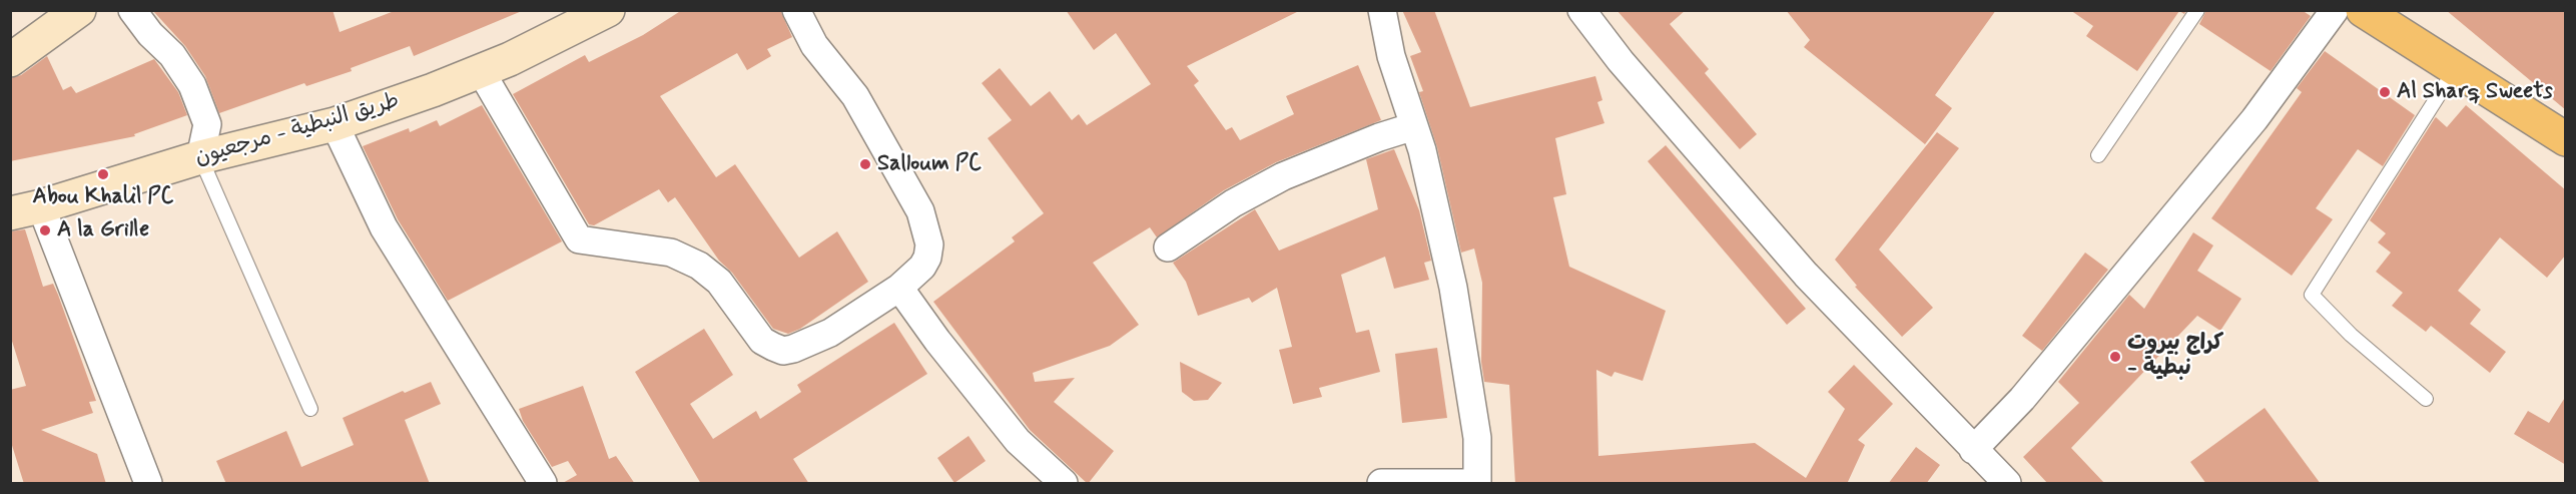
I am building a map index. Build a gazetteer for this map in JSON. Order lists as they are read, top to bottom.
{
  "streets": {
    "main road": ["طريق النبطية - مرجعيون"]
  },
  "places": [
    "Al Sharq Sweets",
    "Salloum PC",
    "Abou Khalil PC",
    "A la Grille",
    "كراج بيروت - نبطية"
  ]
}
